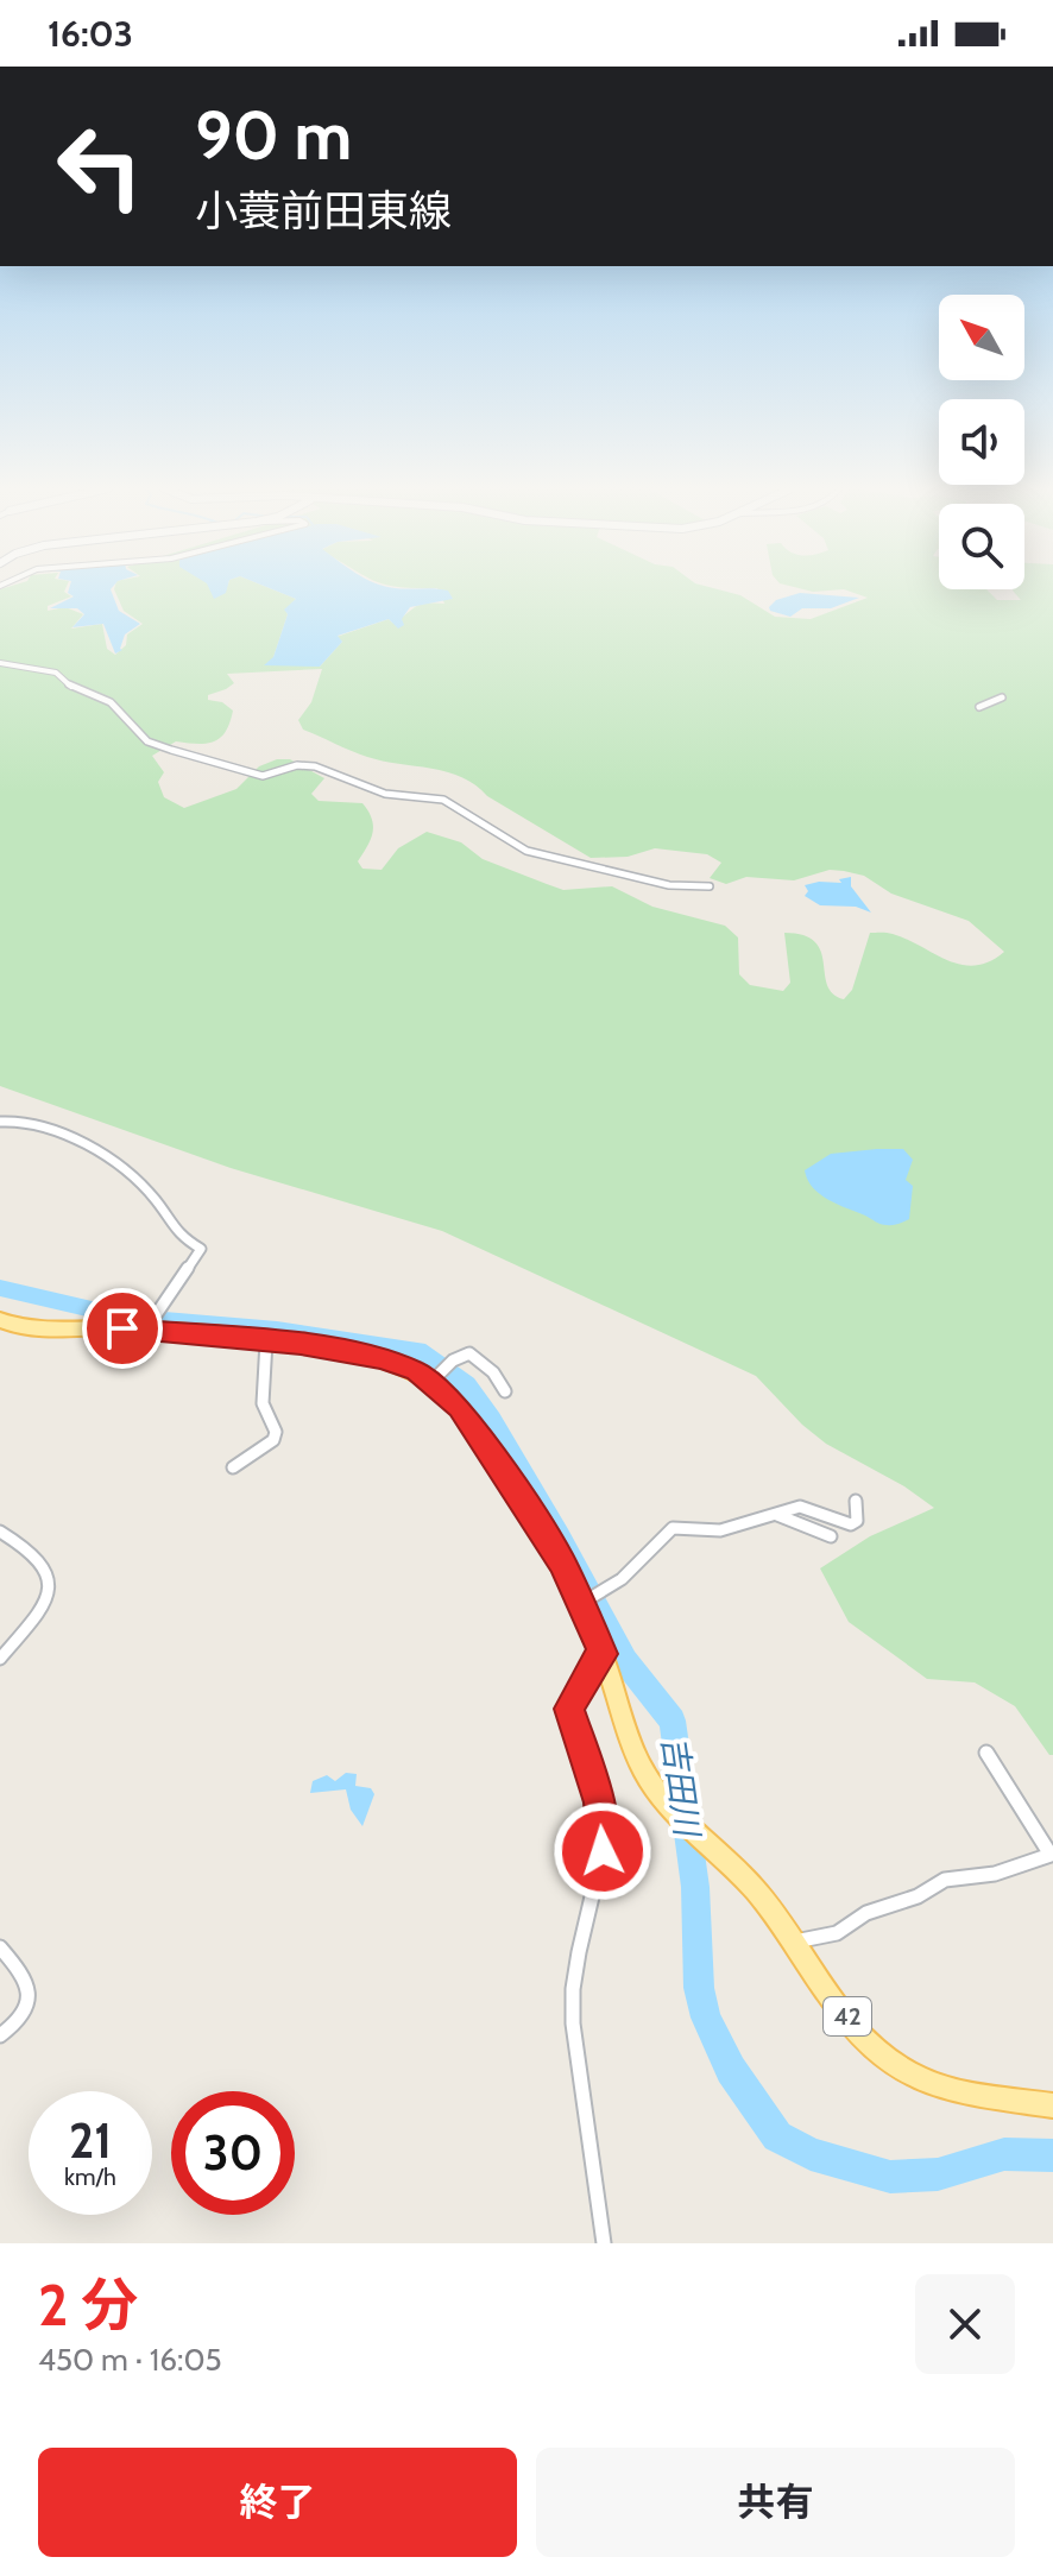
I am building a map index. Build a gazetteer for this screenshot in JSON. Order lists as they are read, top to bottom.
{
  "streets": {
    "main road": ["42"]
  },
  "water": ["吉田川"],
  "north": "top left",
  "page": {
    "status": "16:03",
    "turn": ["90 m", "小蓑前田東線"],
    "speed": "21 km/h",
    "limit": "30",
    "heading": ["2 分", "450 m · 16:05"],
    "buttons": ["終了", "共有"]
  }
}
